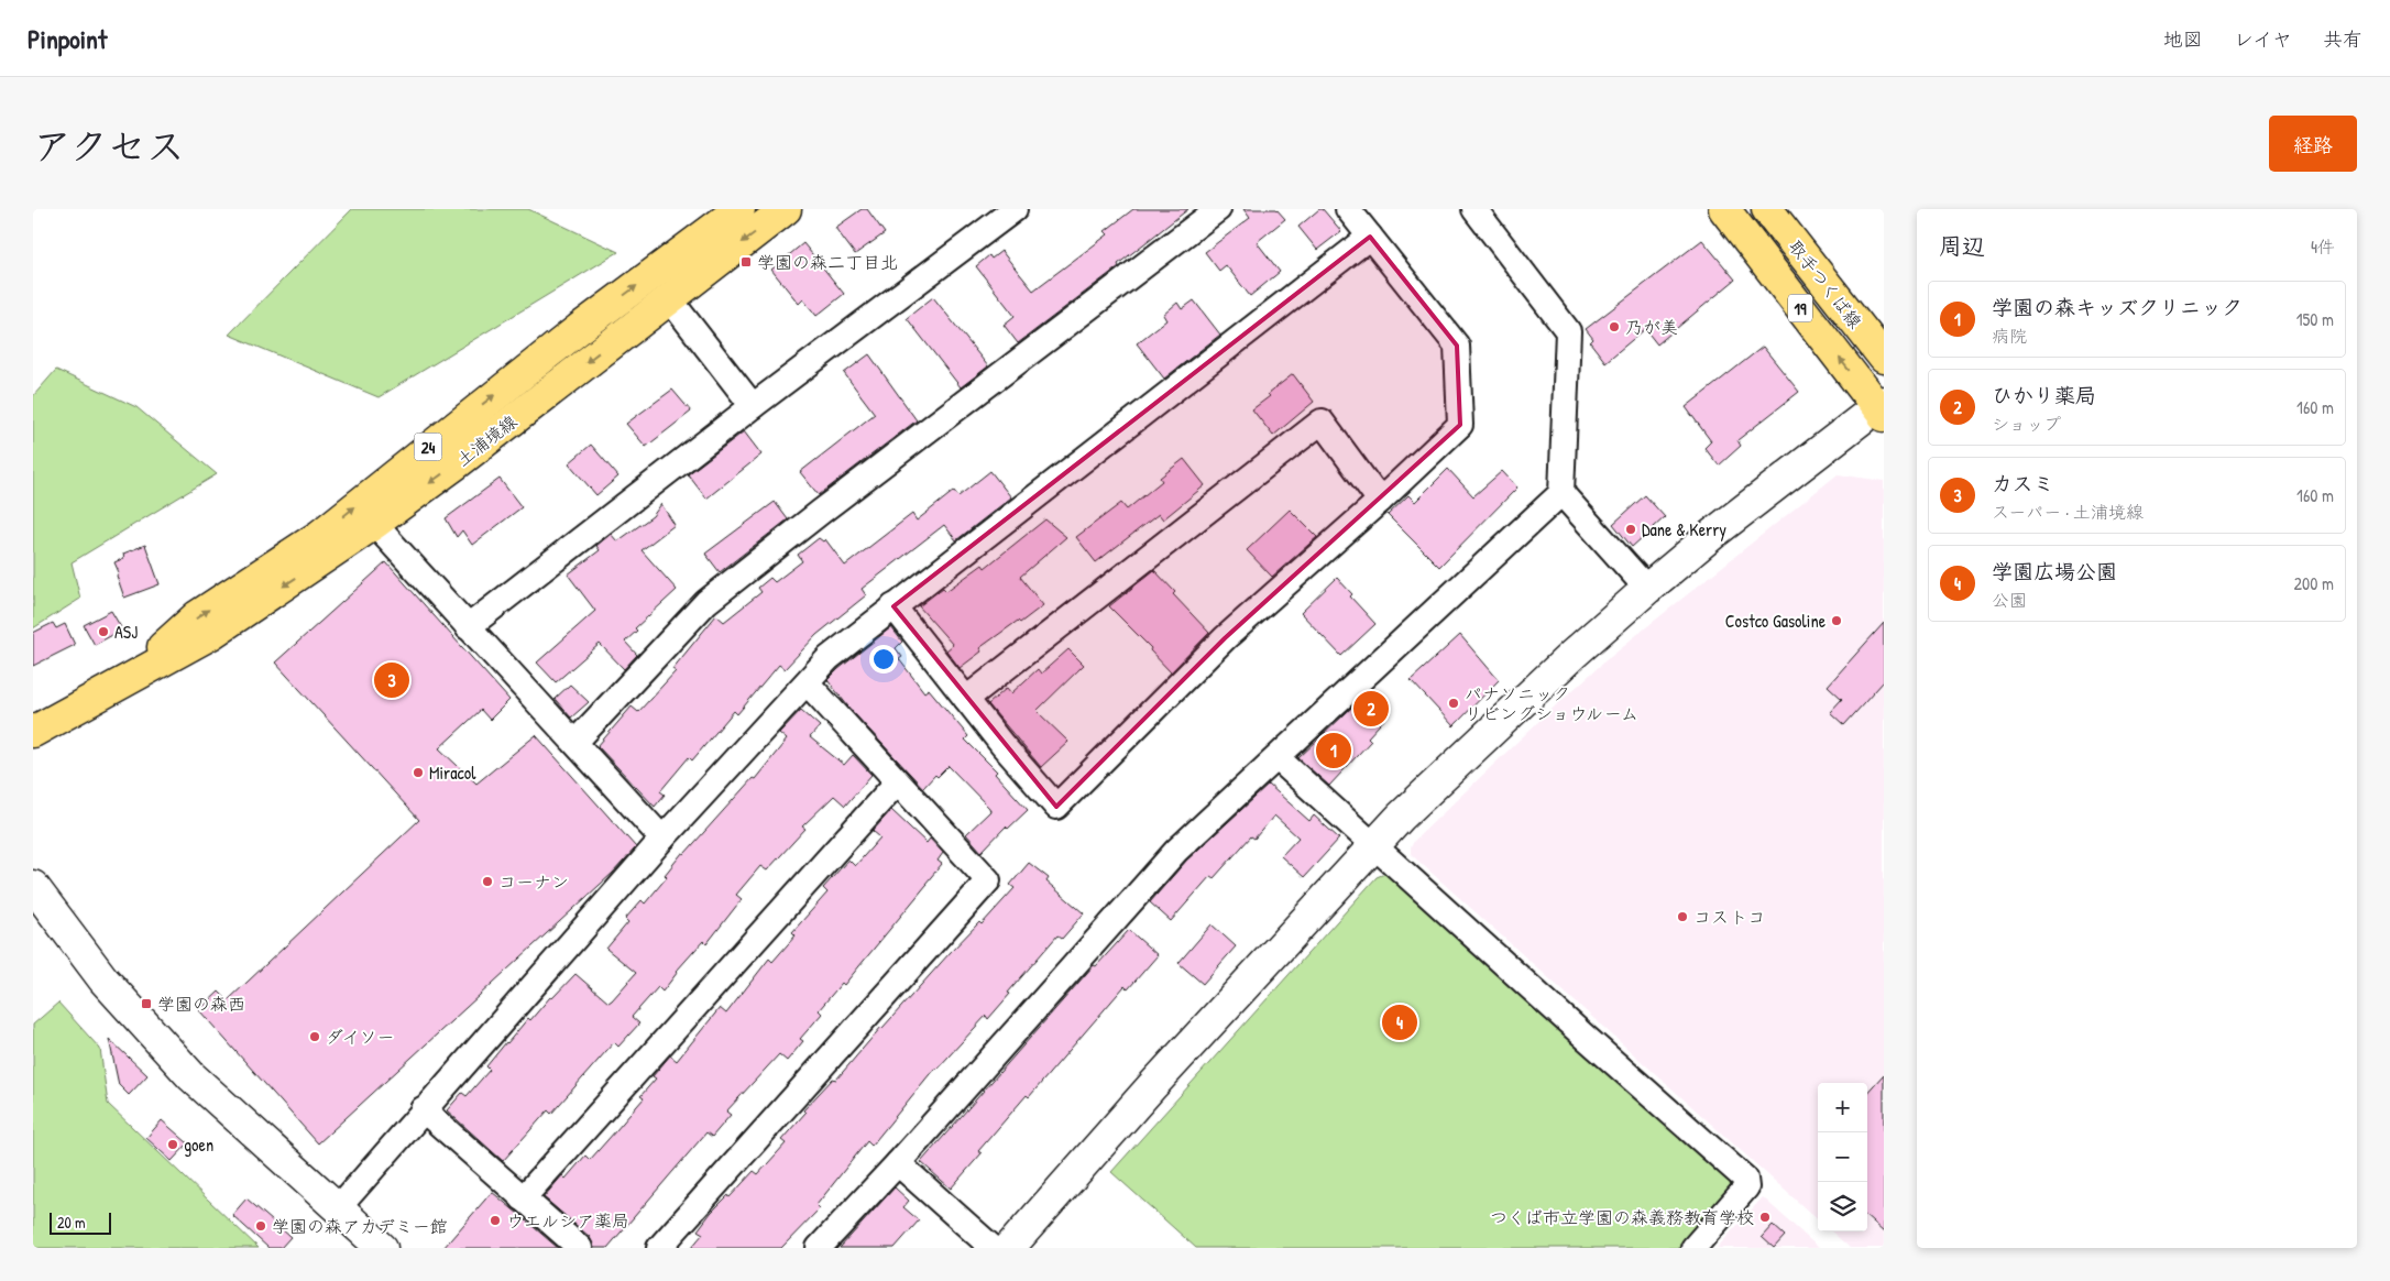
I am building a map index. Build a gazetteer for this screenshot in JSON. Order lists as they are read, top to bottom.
{
  "streets": {
    "main road": [
      "取手つくば線",
      "19",
      "土浦境線",
      "24"
    ]
  },
  "places": {
    "transit": ["学園の森二丁目北", "学園の森西"],
    "other": [
      "乃が美",
      "Dane & Kerry",
      "Costco Gasoline",
      "ASJ",
      "パナソニック リビングショウルーム",
      "Miracol",
      "コーナン",
      "コストコ",
      "ダイソー",
      "goen",
      "つくば市立学園の森義務教育学校",
      "ウエルシア薬局",
      "学園の森アカデミー館"
    ]
  },
  "scale_bar": "20 m",
  "page": {
    "header": "Pinpoint",
    "nav": ["地図", "レイヤ", "共有"],
    "title": "アクセス",
    "buttons": "経路",
    "heading": ["周辺", "4件"],
    "list": [
      {
        "mark": "1",
        "name": "学園の森キッズクリニック",
        "note": "病院",
        "value": "150 m"
      },
      {
        "mark": "2",
        "name": "ひかり薬局",
        "note": "ショップ",
        "value": "160 m"
      },
      {
        "mark": "3",
        "name": "カスミ",
        "note": "スーパー · 土浦境線",
        "value": "160 m"
      },
      {
        "mark": "4",
        "name": "学園広場公園",
        "note": "公園",
        "value": "200 m"
      }
    ],
    "pins": [
      "3",
      "2",
      "1",
      "4"
    ],
    "map_buttons": ["+", "−"],
    "scale": "20 m"
  }
}
